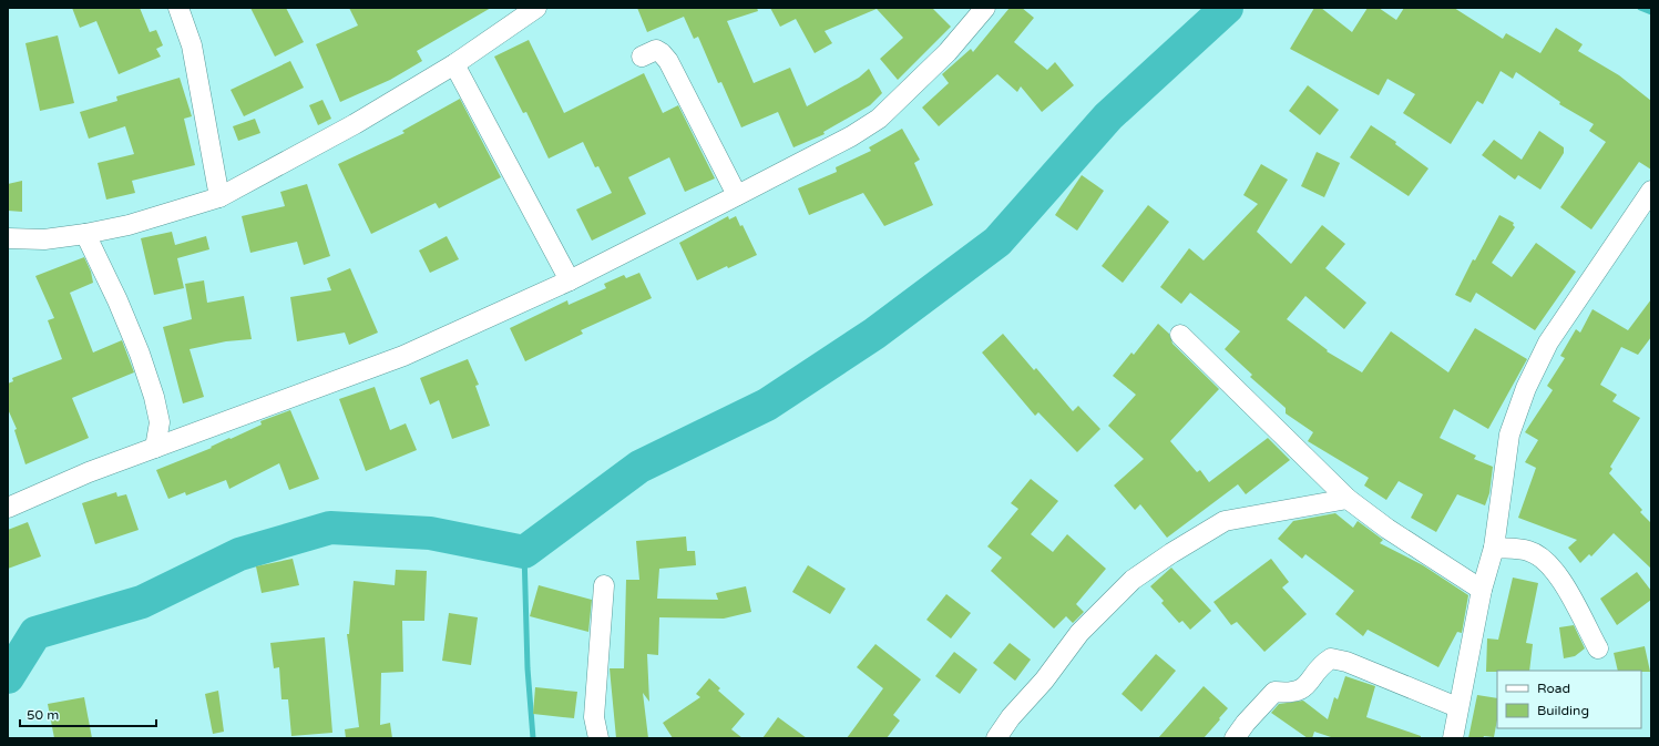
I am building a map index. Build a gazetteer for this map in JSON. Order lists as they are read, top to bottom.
{
  "legend": ["Road", "Building"],
  "scale_bar": "50 m"
}
